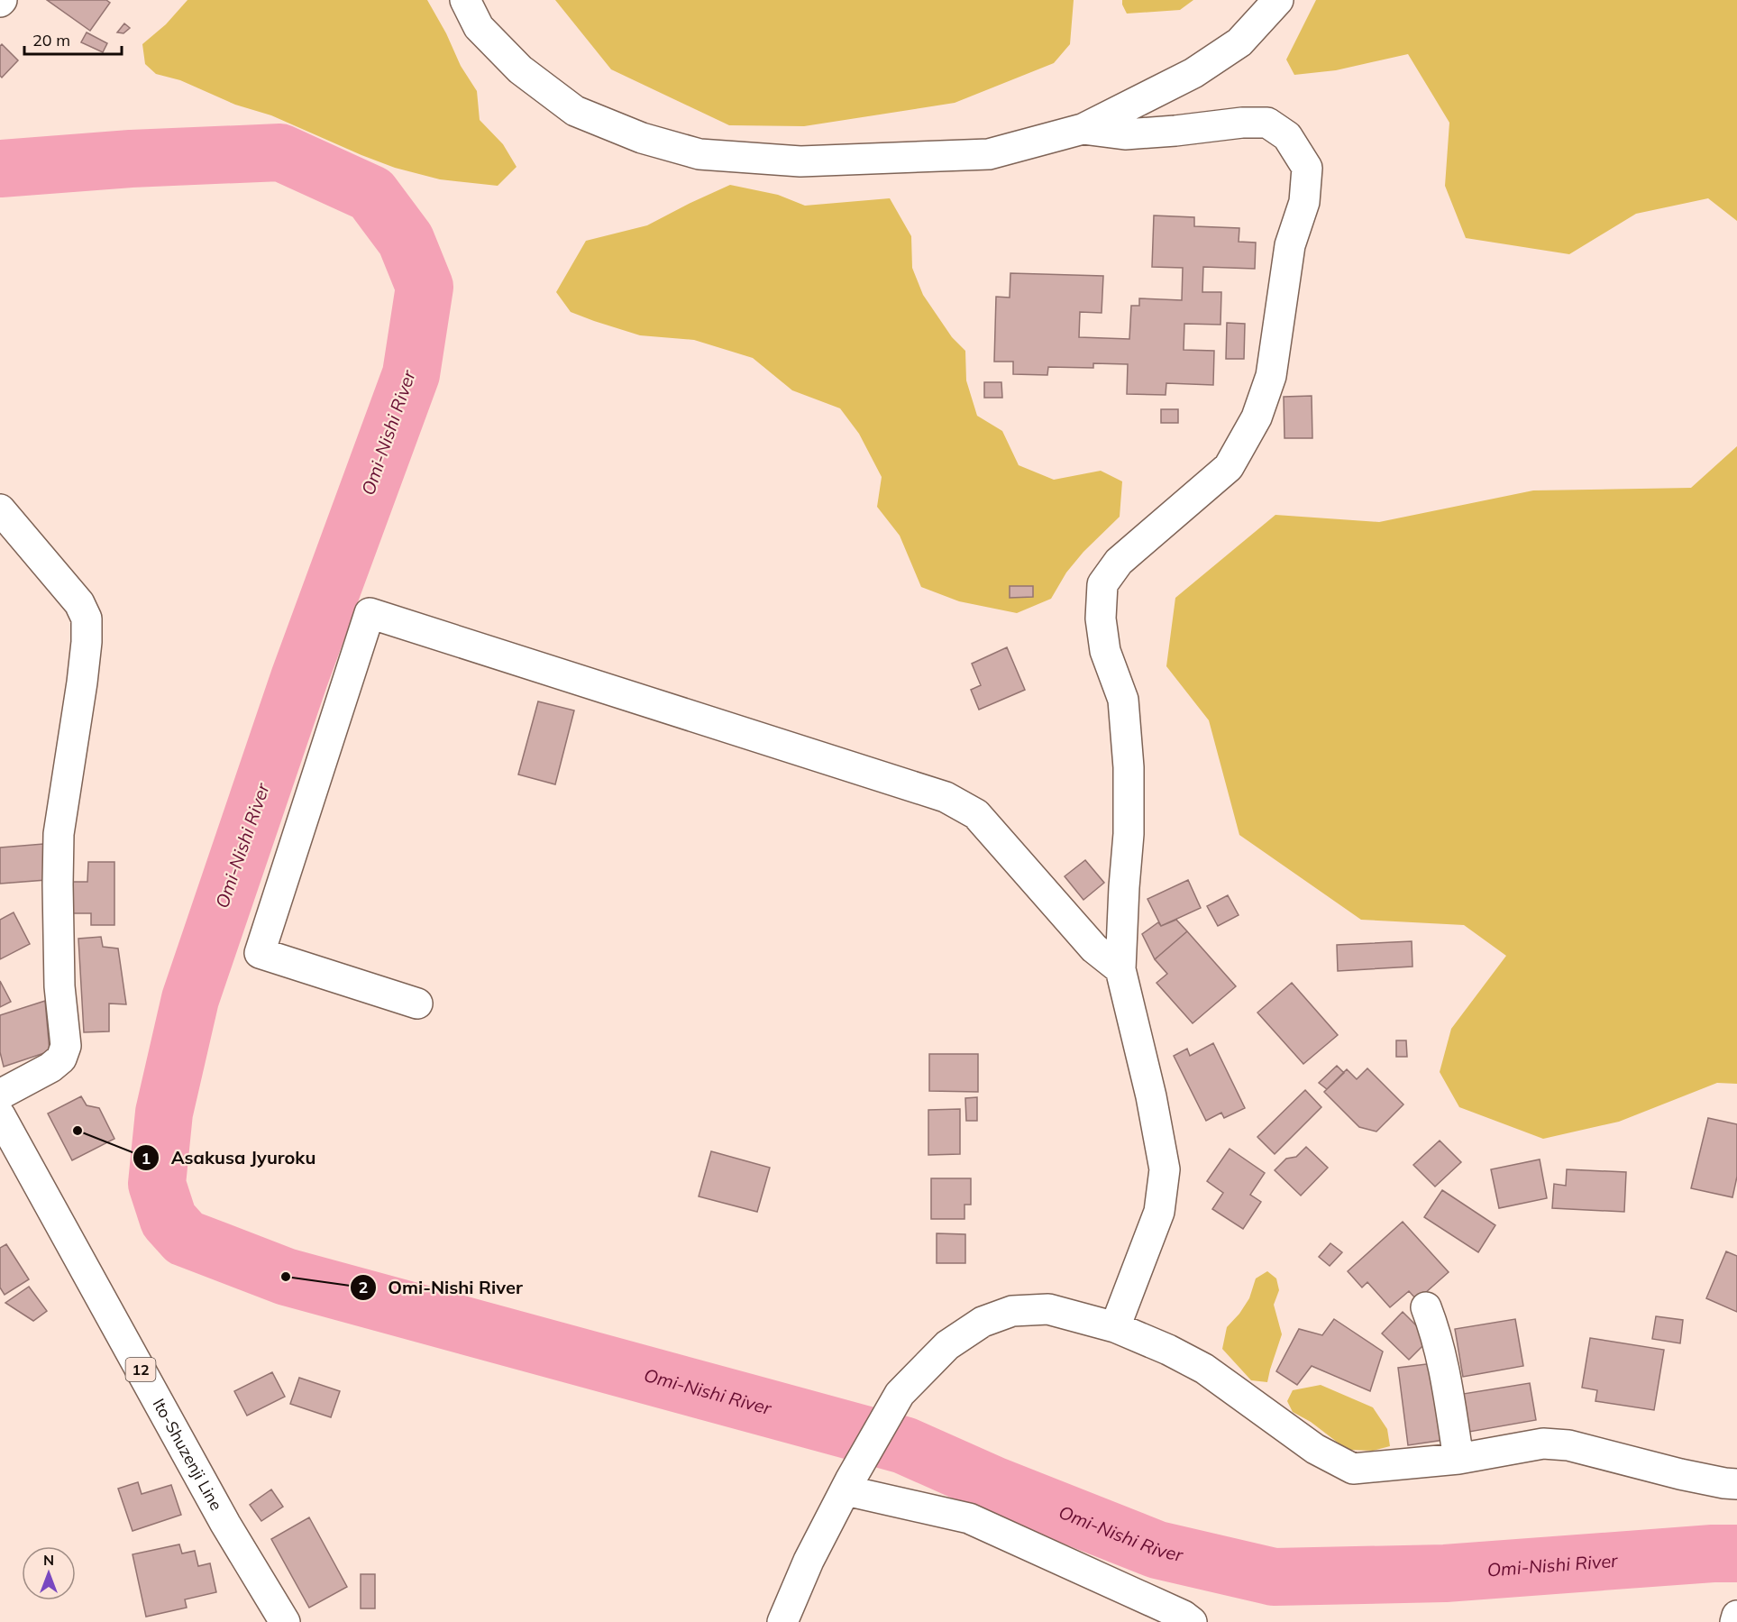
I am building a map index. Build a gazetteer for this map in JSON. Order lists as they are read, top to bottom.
{
  "streets": {
    "street": ["12", "Ito-Shuzenji Line"]
  },
  "water": ["Omi-Nishi River"],
  "places": ["Asakusa Jyuroku", "Omi-Nishi River"],
  "scale_bar": "20 m",
  "north": "top"
}
